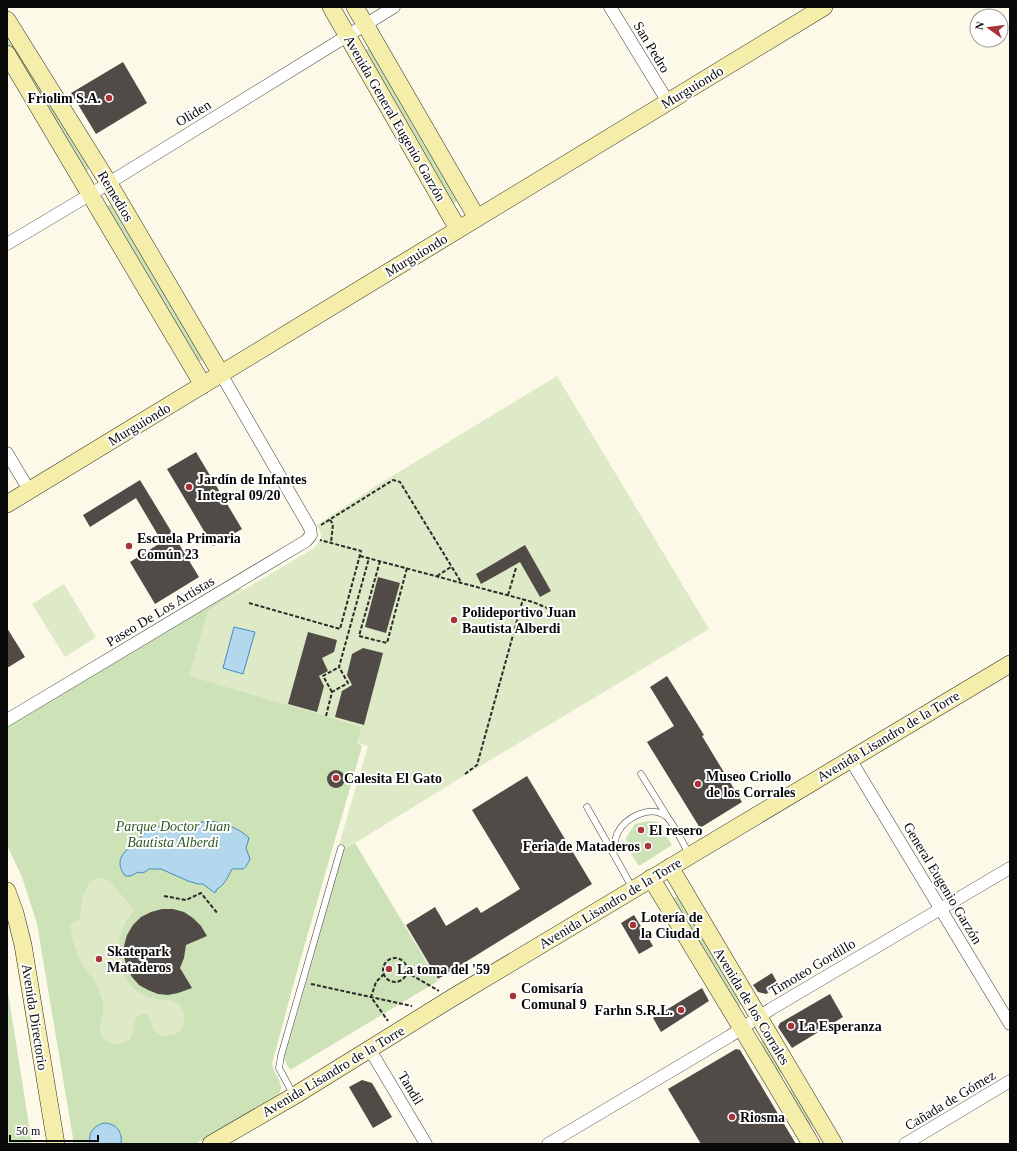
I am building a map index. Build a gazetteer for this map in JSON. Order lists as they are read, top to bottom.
{
  "streets": {
    "street": [
      "San Pedro",
      "Murguiondo",
      "Oliden",
      "Avenida General Eugenio Garzón",
      "Remedios",
      "Paseo De Los Artistas",
      "Avenida Lisandro de la Torre",
      "General Eugenio Garzón",
      "Timoteo Gordillo",
      "Avenida de los Corrales",
      "Avenida Directorio",
      "Tandil",
      "Cañada de Gómez"
    ]
  },
  "crossings": [
    ["San Pedro", "Murguiondo"],
    ["Murguiondo", "Avenida General Eugenio Garzón"],
    ["Murguiondo", "Remedios"],
    ["Oliden", "Avenida General Eugenio Garzón"],
    ["Oliden", "Remedios"],
    ["Avenida Lisandro de la Torre", "General Eugenio Garzón"],
    ["Avenida Lisandro de la Torre", "Avenida de los Corrales"],
    ["Avenida Lisandro de la Torre", "Tandil"],
    ["General Eugenio Garzón", "Timoteo Gordillo"],
    ["Timoteo Gordillo", "Avenida de los Corrales"]
  ],
  "parks": ["Parque Doctor Juan Bautista Alberdi"],
  "places": [
    "Friolim S.A.",
    "Jardín de Infantes Integral 09/20",
    "Escuela Primaria Común 23",
    "Polideportivo Juan Bautista Alberdi",
    "Calesita El Gato",
    "Museo Criollo de los Corrales",
    "El resero",
    "Feria de Mataderos",
    "Lotería de la Ciudad",
    "Skatepark Mataderos",
    "La toma del '59",
    "Comisaría Comunal 9",
    "Farhn S.R.L.",
    "La Esperanza",
    "Riosma"
  ],
  "scale_bar": "50 m",
  "north": "left"
}
